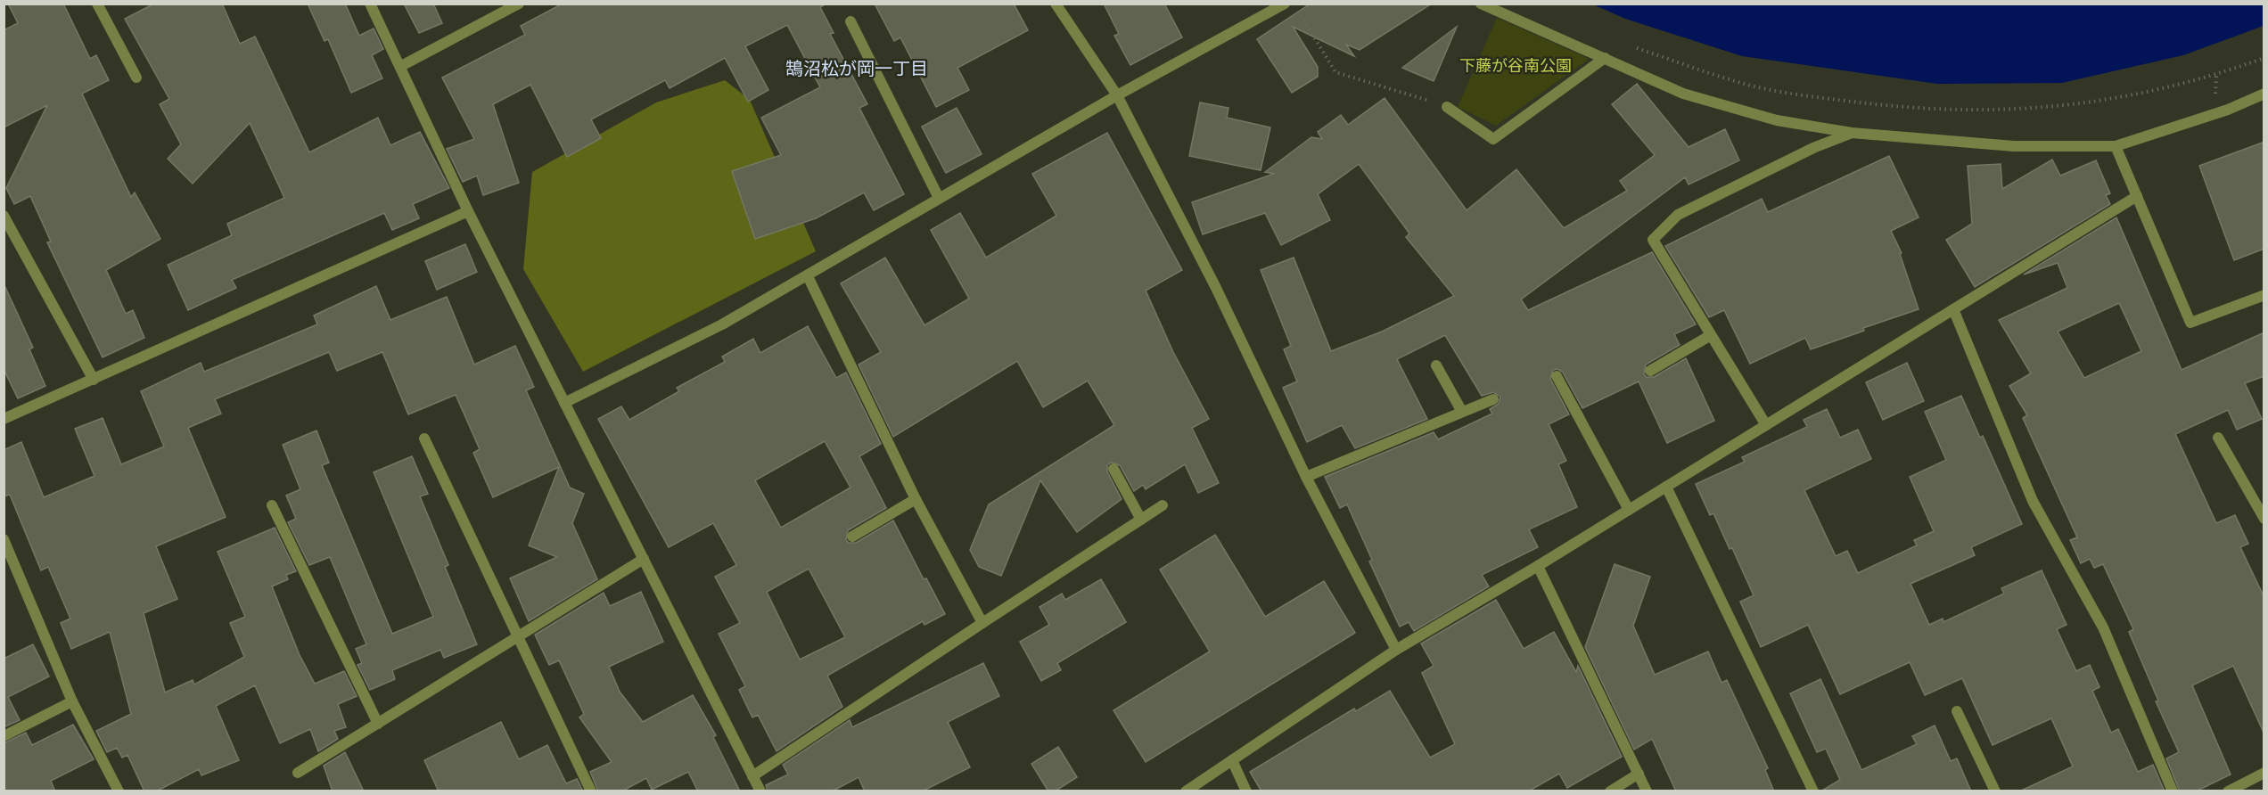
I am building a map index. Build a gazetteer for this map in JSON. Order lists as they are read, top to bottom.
{
  "districts": ["鵠沼松が岡一丁目"],
  "parks": ["下藤が谷南公園"]
}
